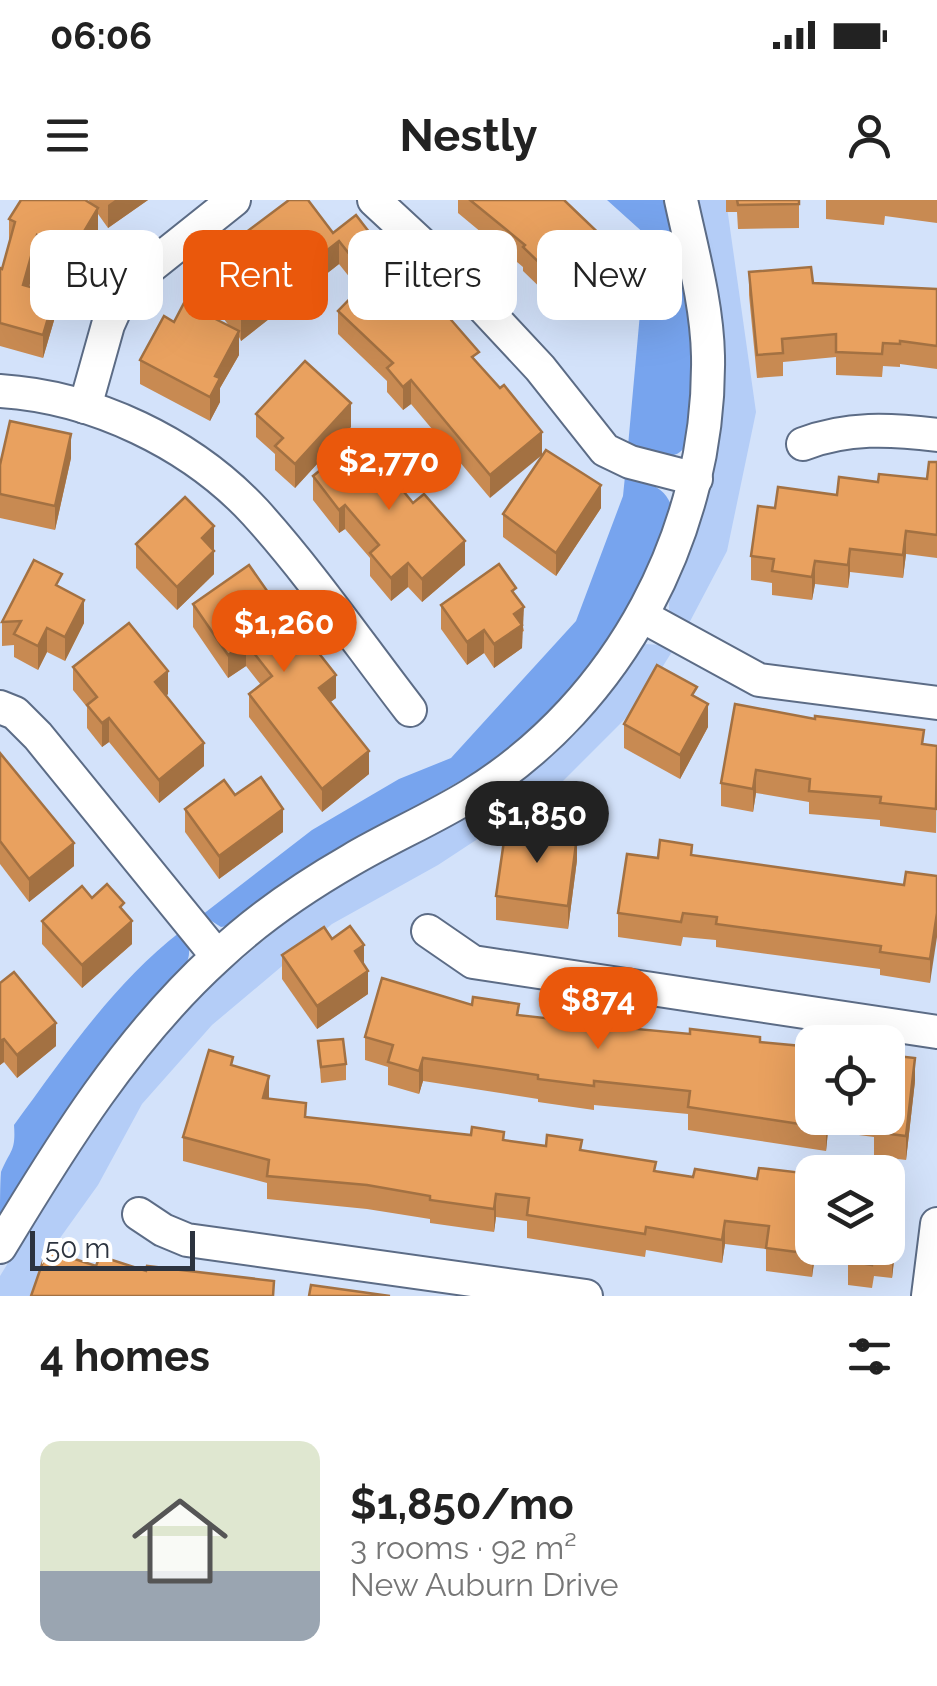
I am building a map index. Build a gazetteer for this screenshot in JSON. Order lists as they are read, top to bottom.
{
  "scale_bar": "50 m",
  "page": {
    "status": "06:06",
    "header": "Nestly",
    "chip": [
      "Buy",
      "Rent",
      "Filters",
      "New"
    ],
    "price": [
      "$2,770",
      "$1,260",
      "$1,850",
      "$874"
    ],
    "scale": "50 m",
    "heading": "4 homes",
    "list": [
      {
        "name": "$1,850/mo",
        "note": "3 rooms · 92 m² · New Auburn Drive"
      }
    ]
  }
}
